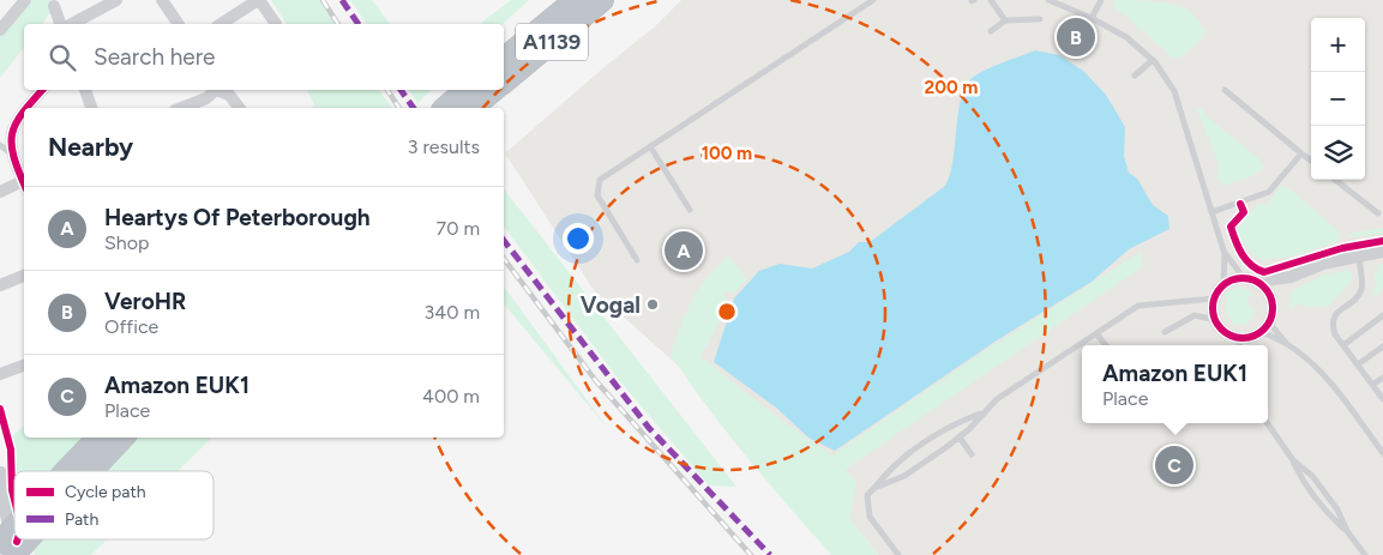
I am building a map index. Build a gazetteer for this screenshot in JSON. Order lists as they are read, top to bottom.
{
  "streets": {
    "highway": ["A1139"]
  },
  "places": ["Vogal"],
  "legend": ["Cycle path", "Path"],
  "page": {
    "pins": ["B", "A", "C"],
    "map_buttons": ["+", "−"],
    "search": "Search here",
    "heading": ["Nearby", "3 results"],
    "list": [
      {
        "mark": "A",
        "name": "Heartys Of Peterborough",
        "note": "Shop",
        "value": "70 m"
      },
      {
        "mark": "B",
        "name": "VeroHR",
        "note": "Office",
        "value": "340 m"
      },
      {
        "mark": "C",
        "name": "Amazon EUK1",
        "note": "Place",
        "value": "400 m"
      }
    ],
    "popup": ["Amazon EUK1", "Place"]
  },
  "rings": ["200 m", "100 m"]
}
